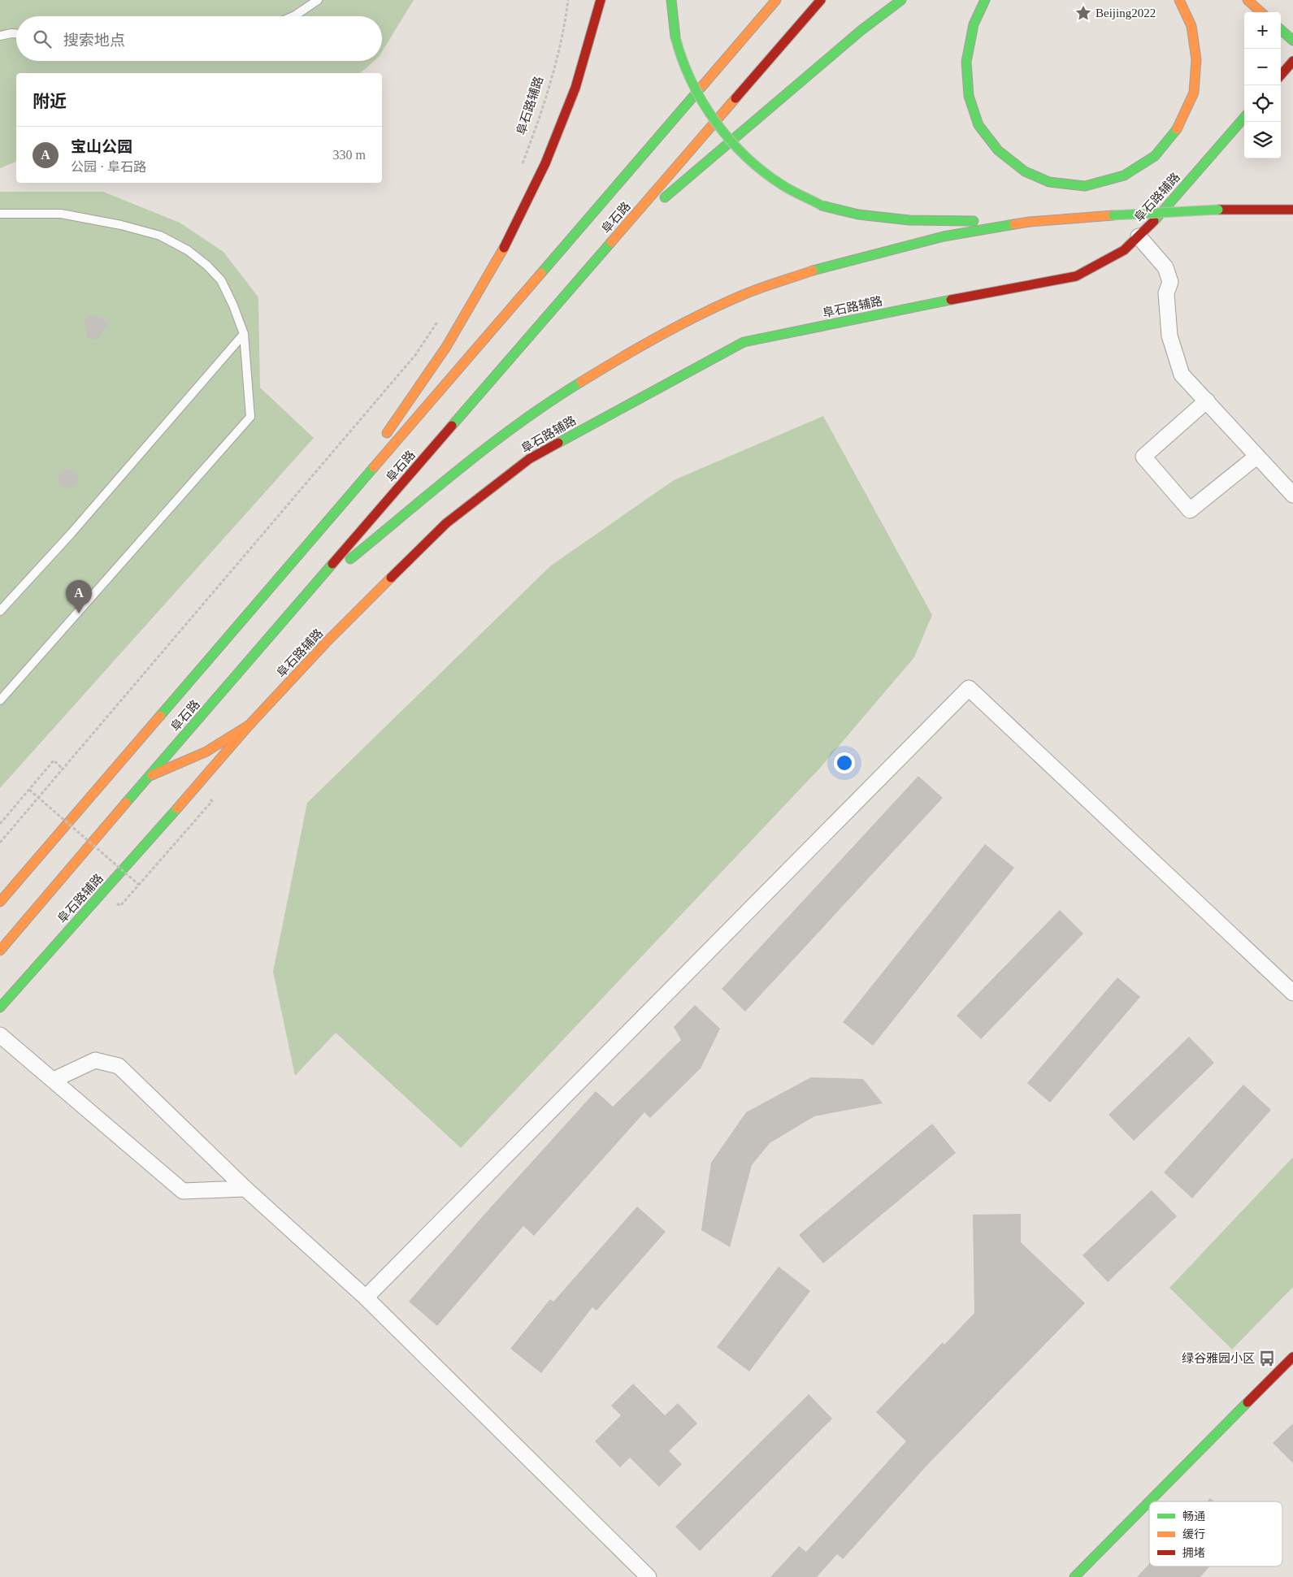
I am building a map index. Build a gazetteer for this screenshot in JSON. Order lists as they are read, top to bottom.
{
  "streets": {
    "main road": ["阜石路辅路", "阜石路"]
  },
  "places": {
    "place": ["Beijing2022"],
    "bus stop": ["绿谷雅园小区"]
  },
  "legend": ["畅通", "缓行", "拥堵"],
  "page": {
    "map_buttons": ["+", "−"],
    "search": "搜索地点",
    "heading": "附近",
    "list": [
      {
        "mark": "A",
        "name": "宝山公园",
        "note": "公园 · 阜石路",
        "value": "330 m"
      }
    ],
    "pins": "A"
  }
}
